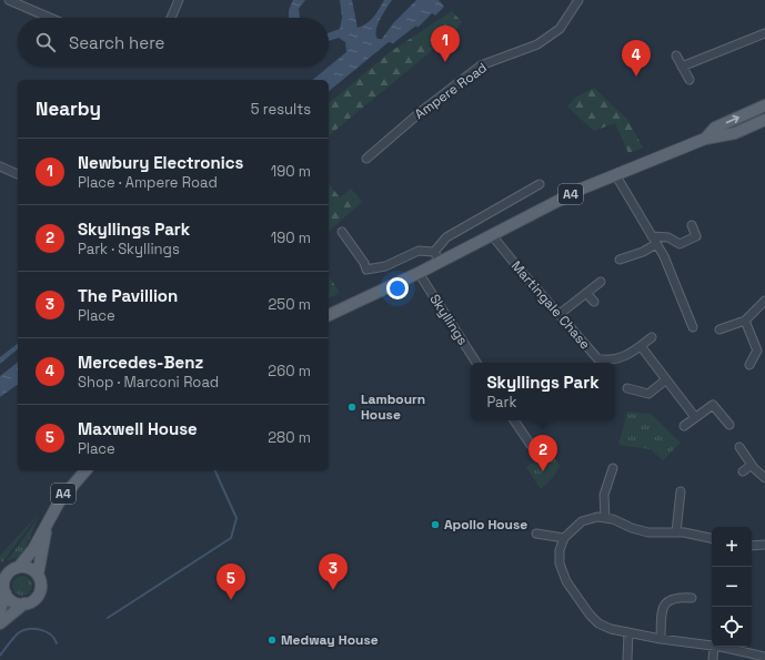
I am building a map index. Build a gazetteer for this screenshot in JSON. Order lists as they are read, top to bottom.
{
  "streets": {
    "main road": ["A4"],
    "street": ["Ampere Road", "Martingale Chase", "Skyllings"]
  },
  "crossings": [
    ["A4", "Martingale Chase"],
    ["A4", "Skyllings"]
  ],
  "places": ["Lambourn House", "Apollo House", "Medway House"],
  "page": {
    "search": "Search here",
    "pins": [
      "1",
      "4",
      "2",
      "3",
      "5"
    ],
    "heading": ["Nearby", "5 results"],
    "list": [
      {
        "mark": "1",
        "name": "Newbury Electronics",
        "note": "Place · Ampere Road",
        "value": "190 m"
      },
      {
        "mark": "2",
        "name": "Skyllings Park",
        "note": "Park · Skyllings",
        "value": "190 m"
      },
      {
        "mark": "3",
        "name": "The Pavillion",
        "note": "Place",
        "value": "250 m"
      },
      {
        "mark": "4",
        "name": "Mercedes-Benz",
        "note": "Shop · Marconi Road",
        "value": "260 m"
      },
      {
        "mark": "5",
        "name": "Maxwell House",
        "note": "Place",
        "value": "280 m"
      }
    ],
    "popup": ["Skyllings Park", "Park"],
    "map_buttons": ["+", "−"]
  }
}
